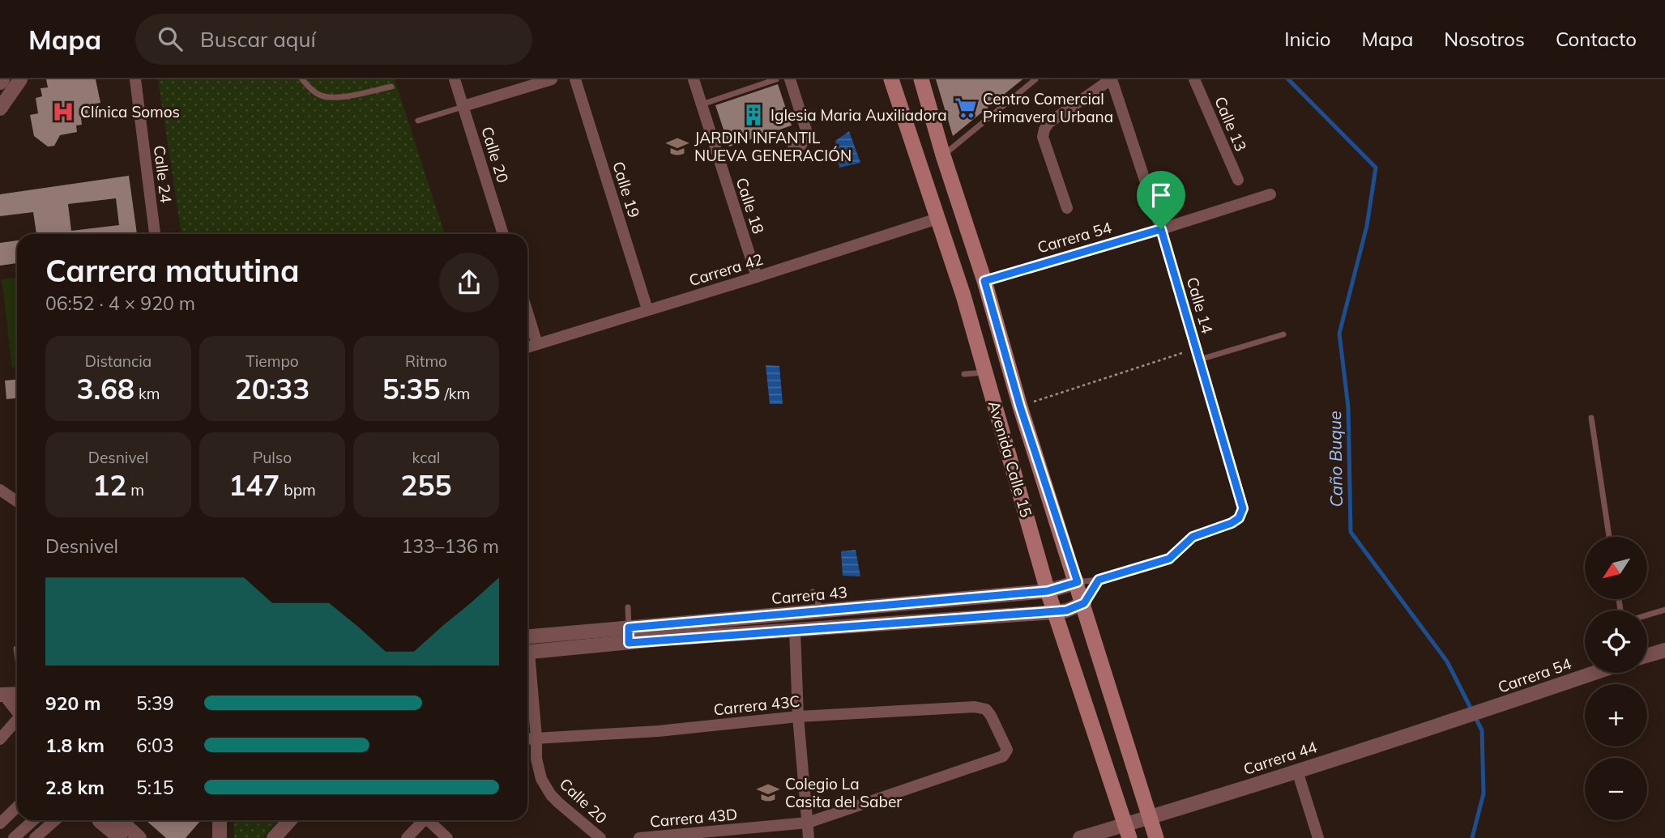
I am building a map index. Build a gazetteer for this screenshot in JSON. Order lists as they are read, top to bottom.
{
  "streets": {
    "main road": ["Avenida Calle 15"],
    "street": [
      "Calle 13",
      "Calle 20",
      "Calle 24",
      "Calle 19",
      "Calle 18",
      "Carrera 54",
      "Carrera 42",
      "Calle 14",
      "Carrera 43",
      "Carrera 43C",
      "Carrera 44",
      "Carrera 43D"
    ]
  },
  "crossings": [
    ["Calle 20", "Carrera 43C"],
    ["Calle 19", "Carrera 42"],
    ["Calle 18", "Carrera 42"],
    ["Carrera 54", "Calle 14"],
    ["Carrera 54", "Avenida Calle 15"],
    ["Carrera 54", "Carrera 44"],
    ["Carrera 42", "Avenida Calle 15"],
    ["Calle 14", "Carrera 43"],
    ["Avenida Calle 15", "Carrera 43"],
    ["Avenida Calle 15", "Carrera 44"],
    ["Carrera 43C", "Carrera 43D"]
  ],
  "water": ["Caño Buque"],
  "places": {
    "supermarket": ["Centro Comercial Primavera Urbana"],
    "hospital": ["Clínica Somos"],
    "building": ["Iglesia Maria Auxiliadora"],
    "school or university": ["JARDIN INFANTIL NUEVA GENERACIÓN", "Colegio La Casita del Saber"]
  },
  "north": "bottom left",
  "page": {
    "header": "Mapa",
    "search": "Buscar aquí",
    "nav": [
      "Inicio",
      "Mapa",
      "Nosotros",
      "Contacto"
    ],
    "heading": ["Carrera matutina", "06:52 · 4 × 920 m"],
    "stats": [
      ["Distancia", "3.68 km"],
      ["Tiempo", "20:33"],
      ["Ritmo", "5:35 /km"],
      ["Desnivel", "12 m"],
      ["Pulso", "147 bpm"],
      ["kcal", "255"]
    ],
    "chart": ["Desnivel", "133–136 m"],
    "map_buttons": ["+", "−"],
    "list": [
      {
        "name": "920 m",
        "note": "5:39"
      },
      {
        "name": "1.8 km",
        "note": "6:03"
      },
      {
        "name": "2.8 km",
        "note": "5:15"
      }
    ]
  }
}
